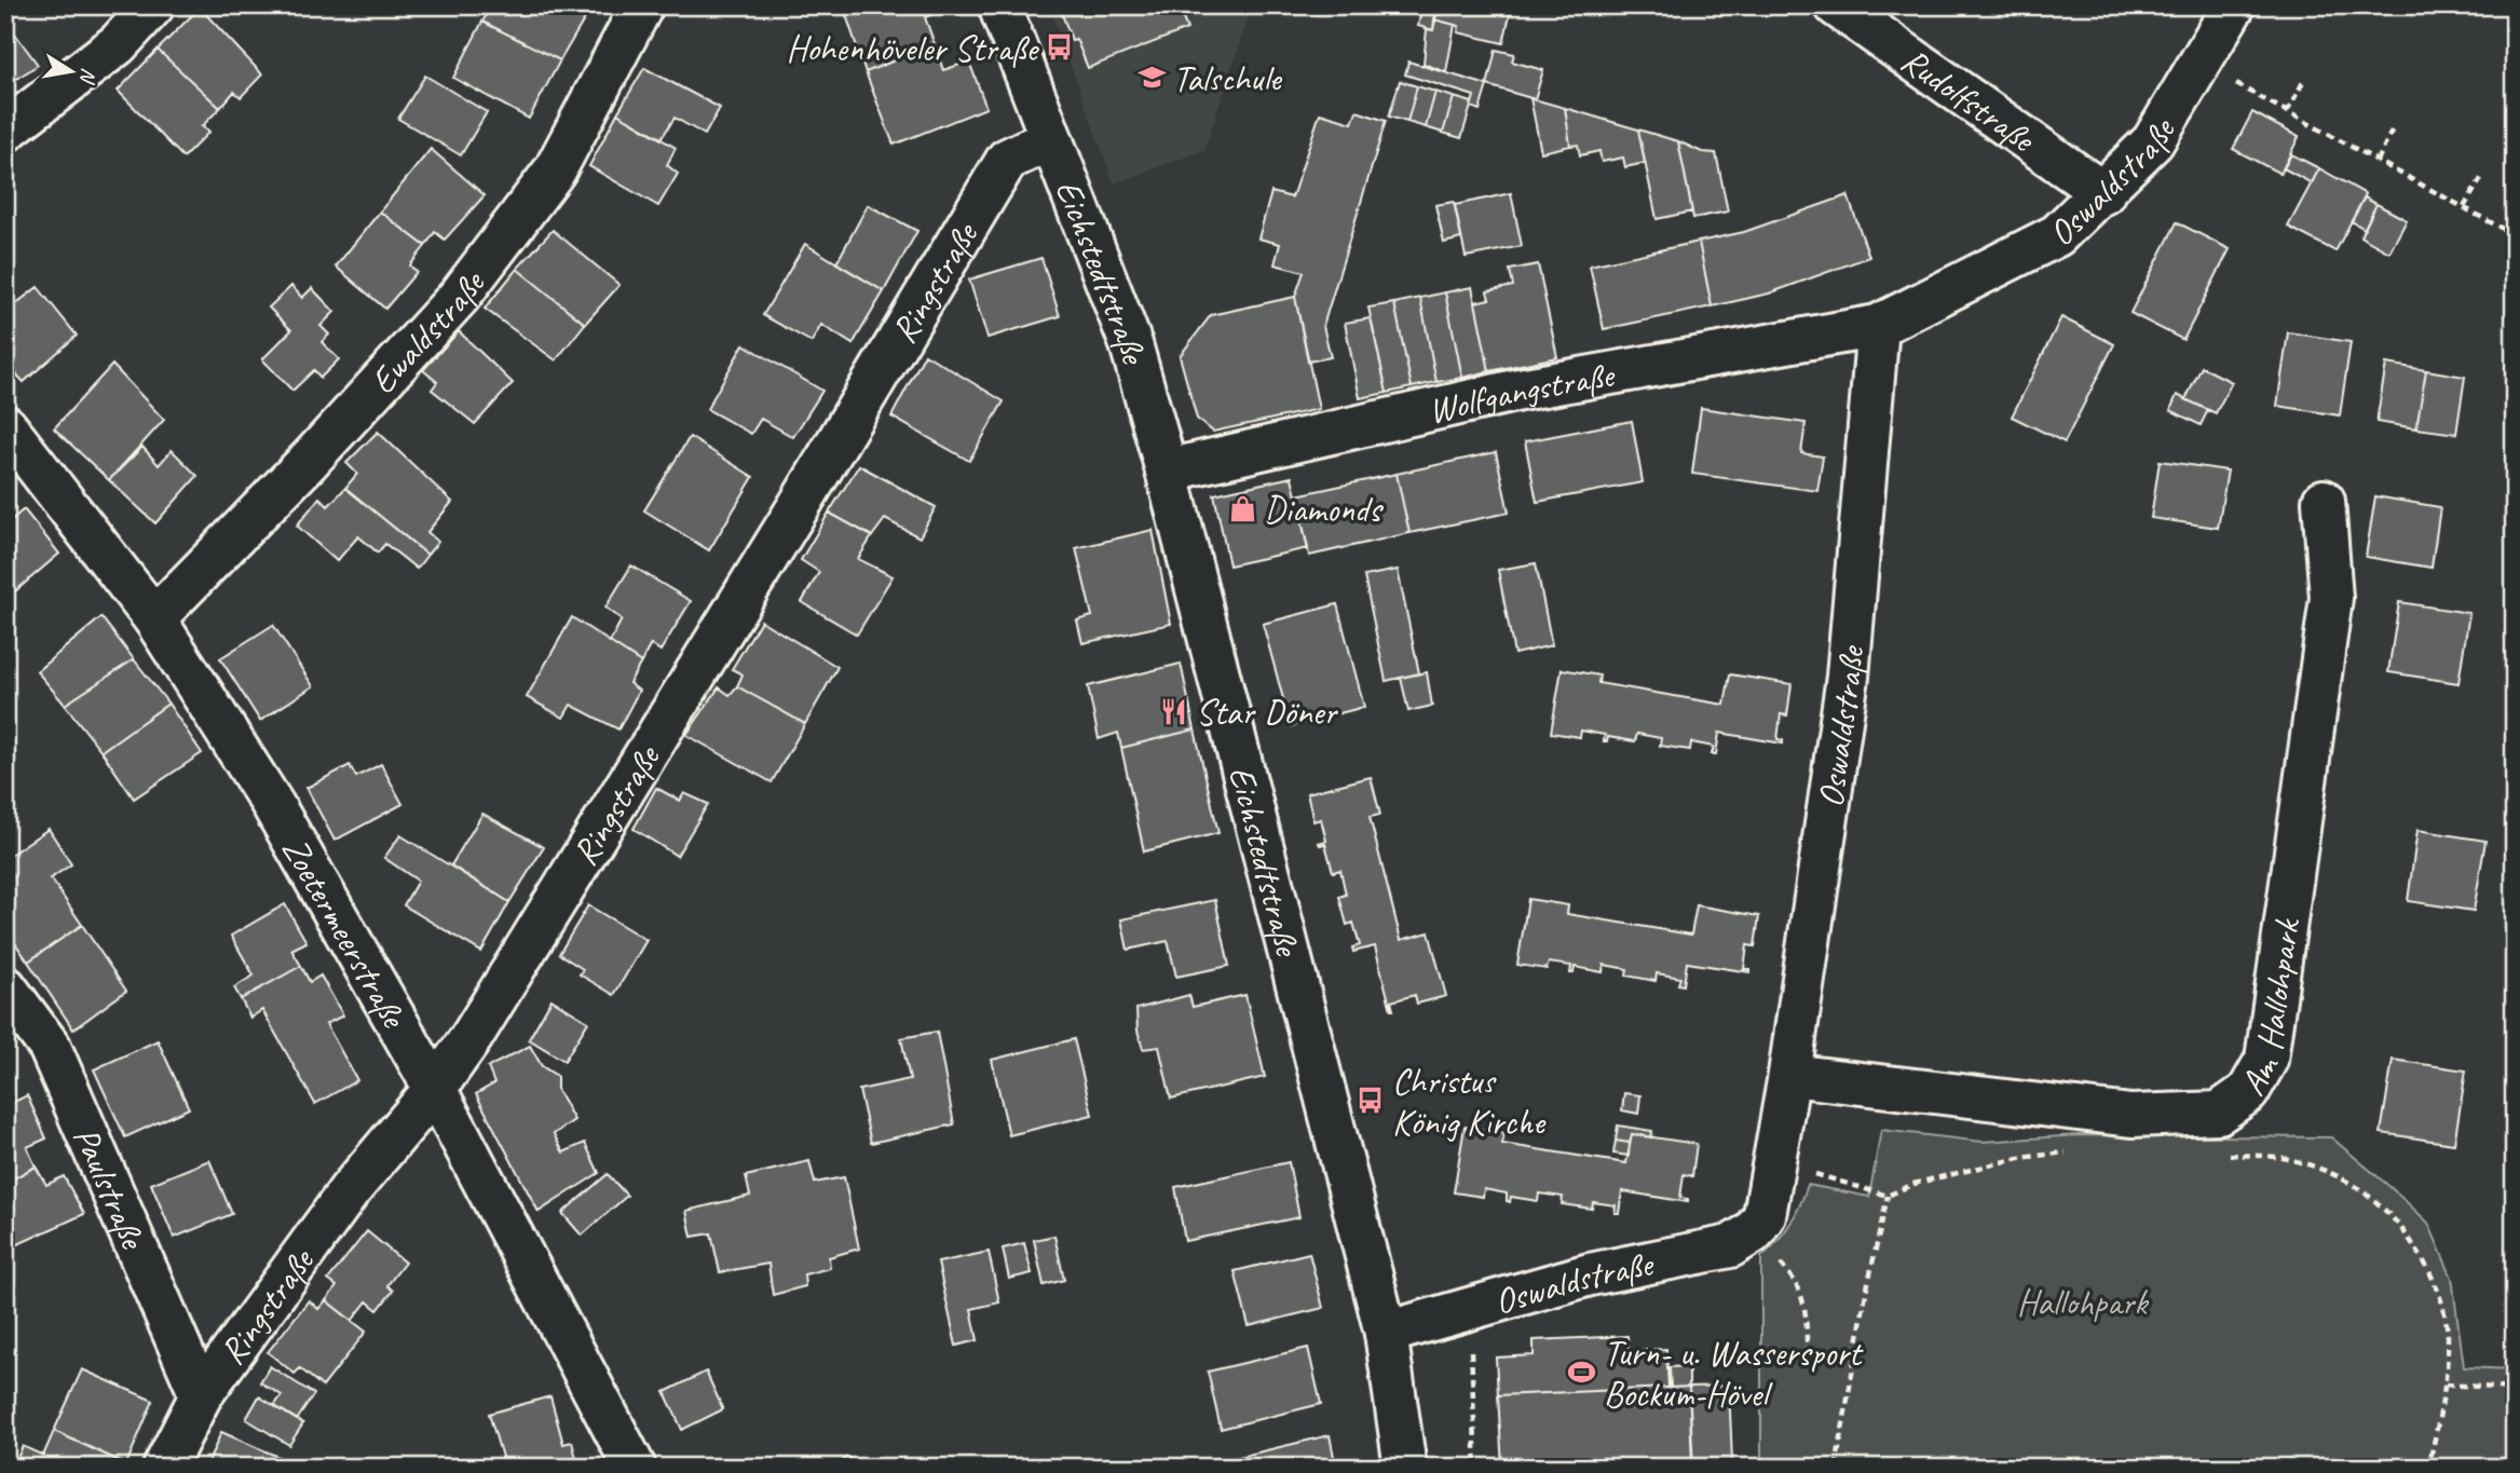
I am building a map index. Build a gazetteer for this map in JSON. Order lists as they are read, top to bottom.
{
  "streets": {
    "street": [
      "Rudolfstraße",
      "Oswaldstraße",
      "Eichstedtstraße",
      "Ringstraße",
      "Ewaldstraße",
      "Wolfgangstraße",
      "Zoetermeerstraße",
      "Am Hallohpark",
      "Paulstraße"
    ]
  },
  "crossings": [
    ["Rudolfstraße", "Oswaldstraße"],
    ["Oswaldstraße", "Eichstedtstraße"],
    ["Oswaldstraße", "Wolfgangstraße"],
    ["Oswaldstraße", "Am Hallohpark"],
    ["Eichstedtstraße", "Ringstraße"],
    ["Eichstedtstraße", "Wolfgangstraße"],
    ["Ringstraße", "Zoetermeerstraße"],
    ["Ringstraße", "Paulstraße"],
    ["Ewaldstraße", "Zoetermeerstraße"]
  ],
  "parks": ["Hallohpark"],
  "places": {
    "bus stop": ["Hohenhöveler Straße", "Christus König Kirche"],
    "school or university": ["Talschule"],
    "shop": ["Diamonds"],
    "restaurant": ["Star Döner"],
    "sports": ["Turn- u. Wassersport Bockum-Hövel"]
  },
  "north": "right"
}
